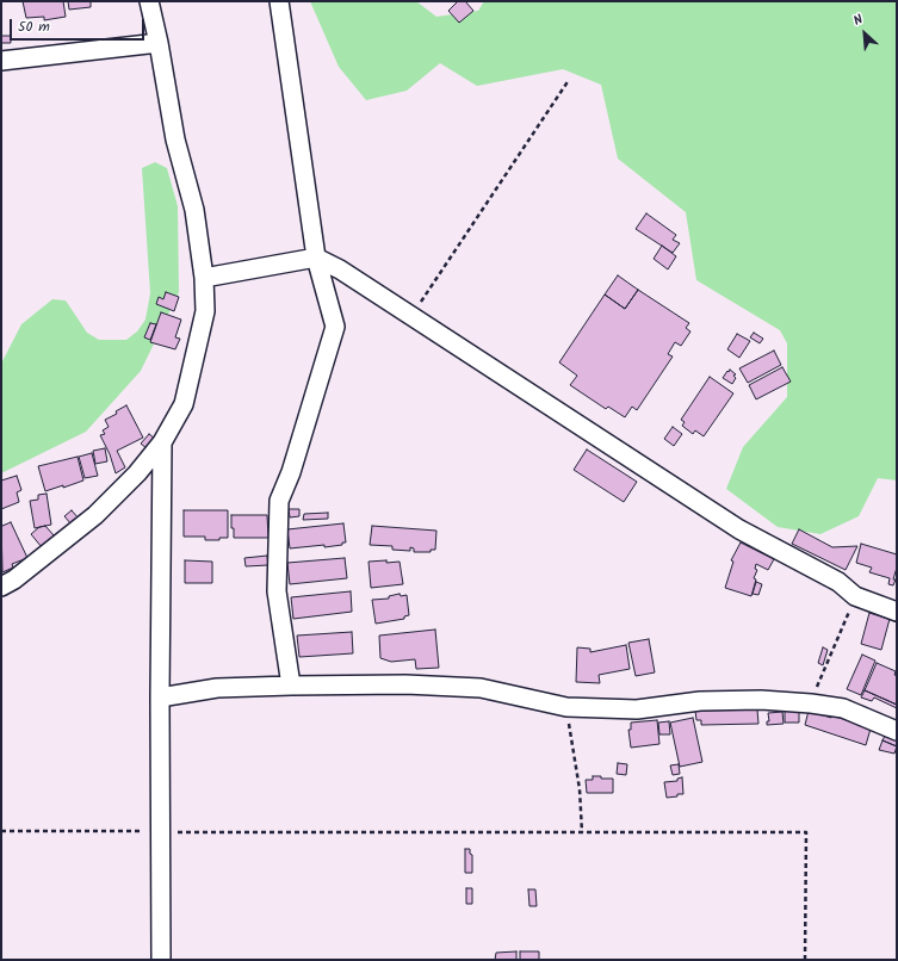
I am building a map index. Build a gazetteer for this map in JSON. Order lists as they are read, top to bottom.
{
  "scale_bar": "50 m",
  "north": "top left"
}
